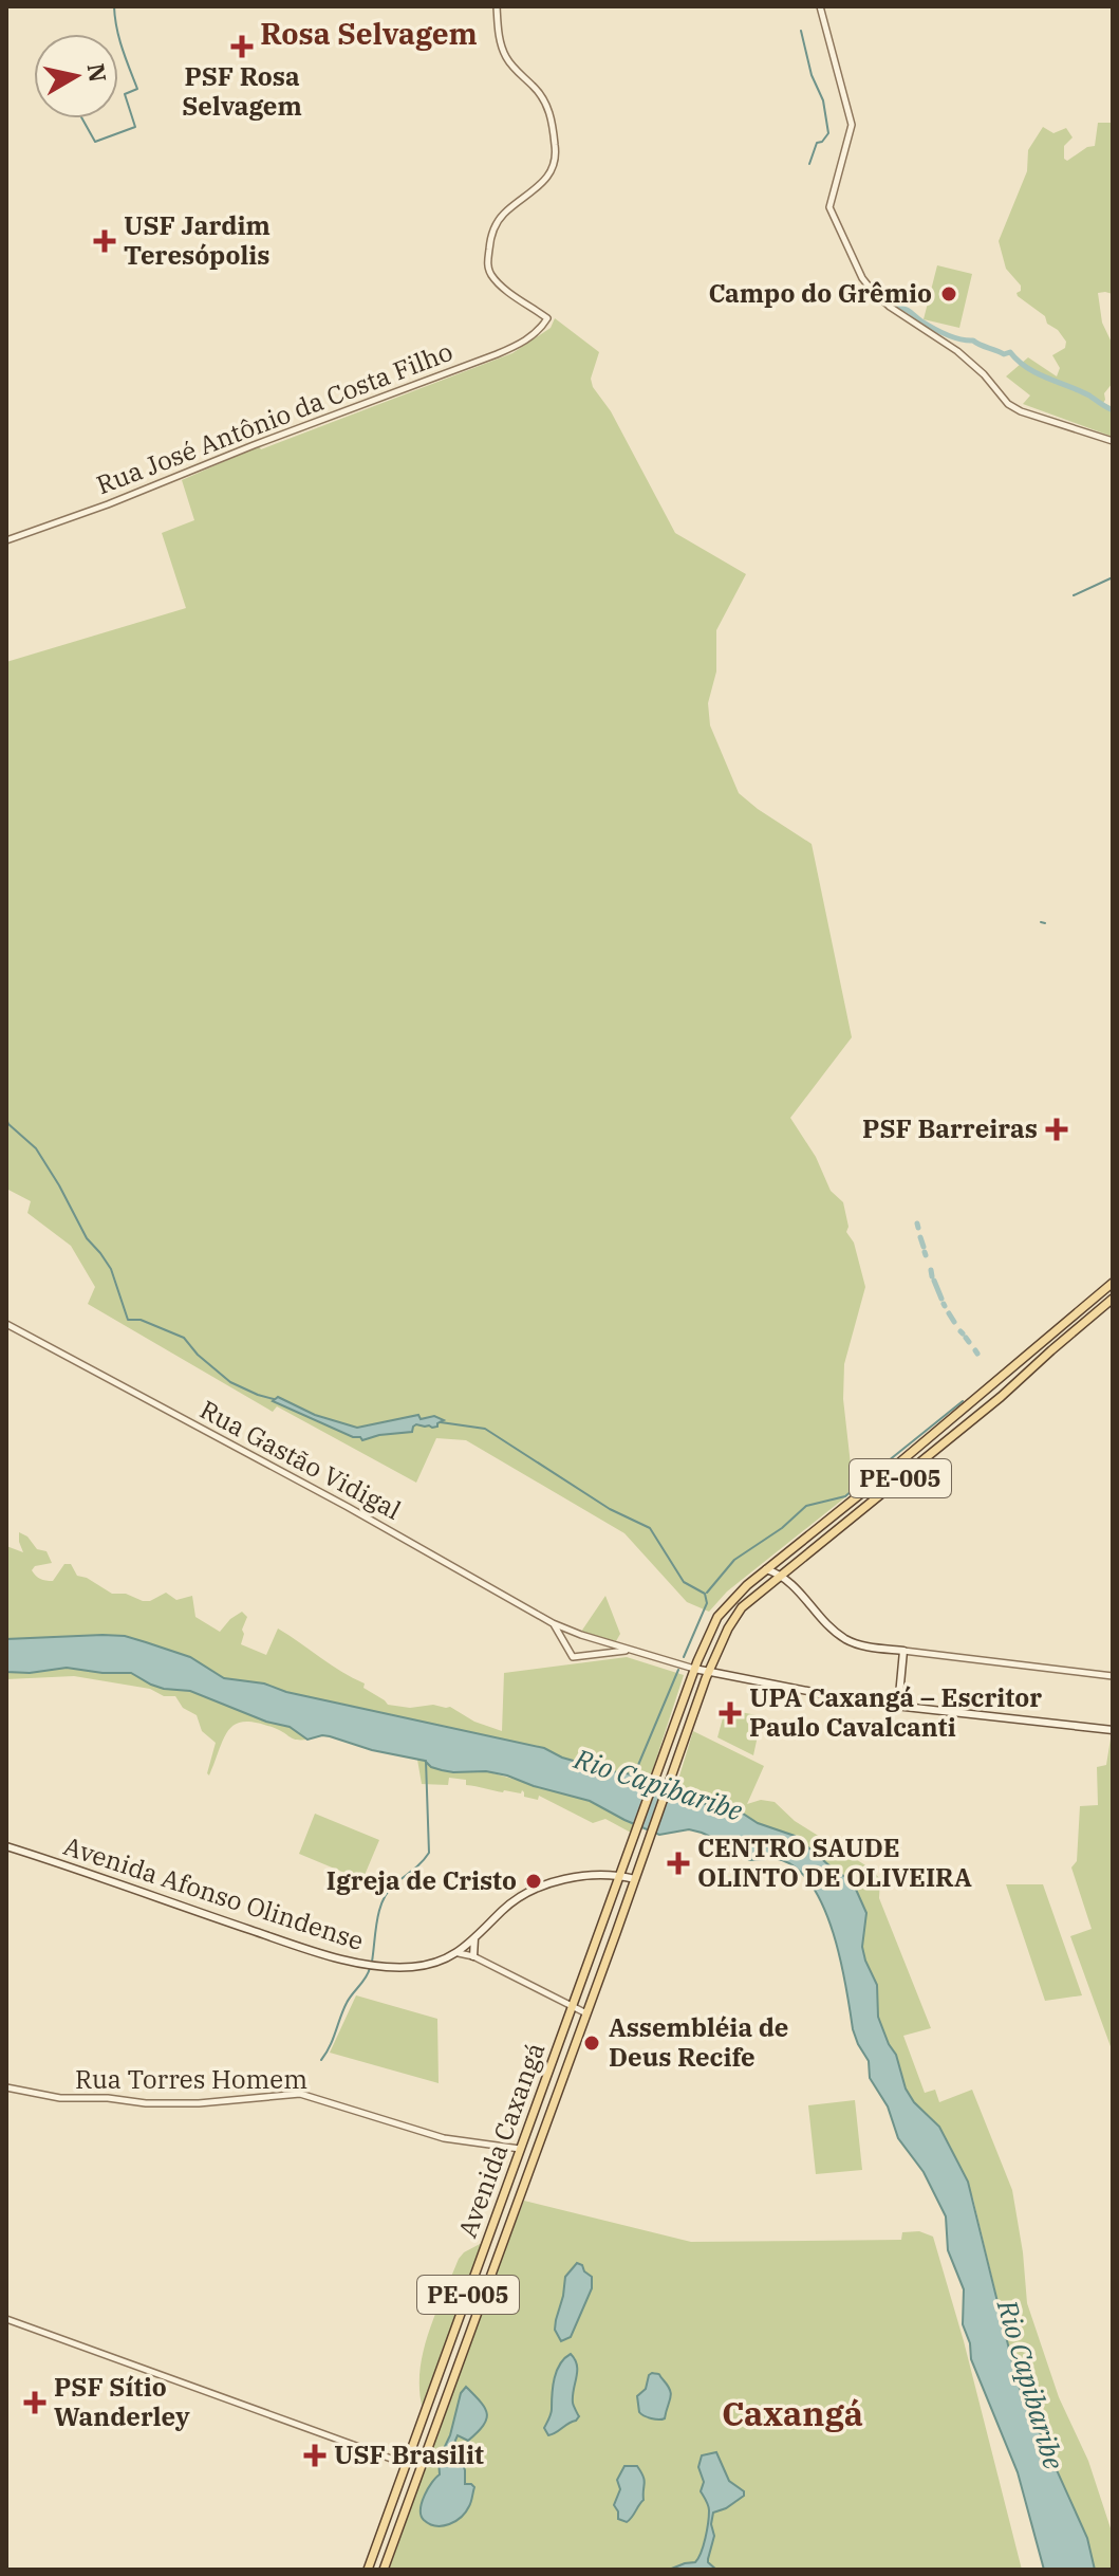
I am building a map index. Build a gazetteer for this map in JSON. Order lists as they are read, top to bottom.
{
  "streets": {
    "main road": [
      "Rua Gastão Vidigal",
      "PE-005",
      "Avenida Afonso Olindense",
      "Avenida Caxangá"
    ],
    "street": ["Rua José Antônio da Costa Filho", "Rua Torres Homem"]
  },
  "crossings": [
    ["Rua Gastão Vidigal", "PE-005"],
    ["Rua Gastão Vidigal", "Avenida Caxangá"],
    ["PE-005", "Avenida Caxangá"],
    ["Avenida Afonso Olindense", "Avenida Caxangá"],
    ["Rua Torres Homem", "Avenida Caxangá"]
  ],
  "districts": ["Rosa Selvagem", "Caxangá"],
  "water": ["Rio Capibaribe"],
  "places": {
    "health": [
      "PSF Rosa Selvagem",
      "USF Jardim Teresópolis",
      "PSF Barreiras",
      "UPA Caxangá – Escritor Paulo Cavalcanti",
      "CENTRO SAUDE OLINTO DE OLIVEIRA",
      "PSF Sítio Wanderley",
      "USF Brasilit"
    ],
    "other": ["Campo do Grêmio", "Igreja de Cristo", "Assembléia de Deus Recife"]
  },
  "north": "right"
}
